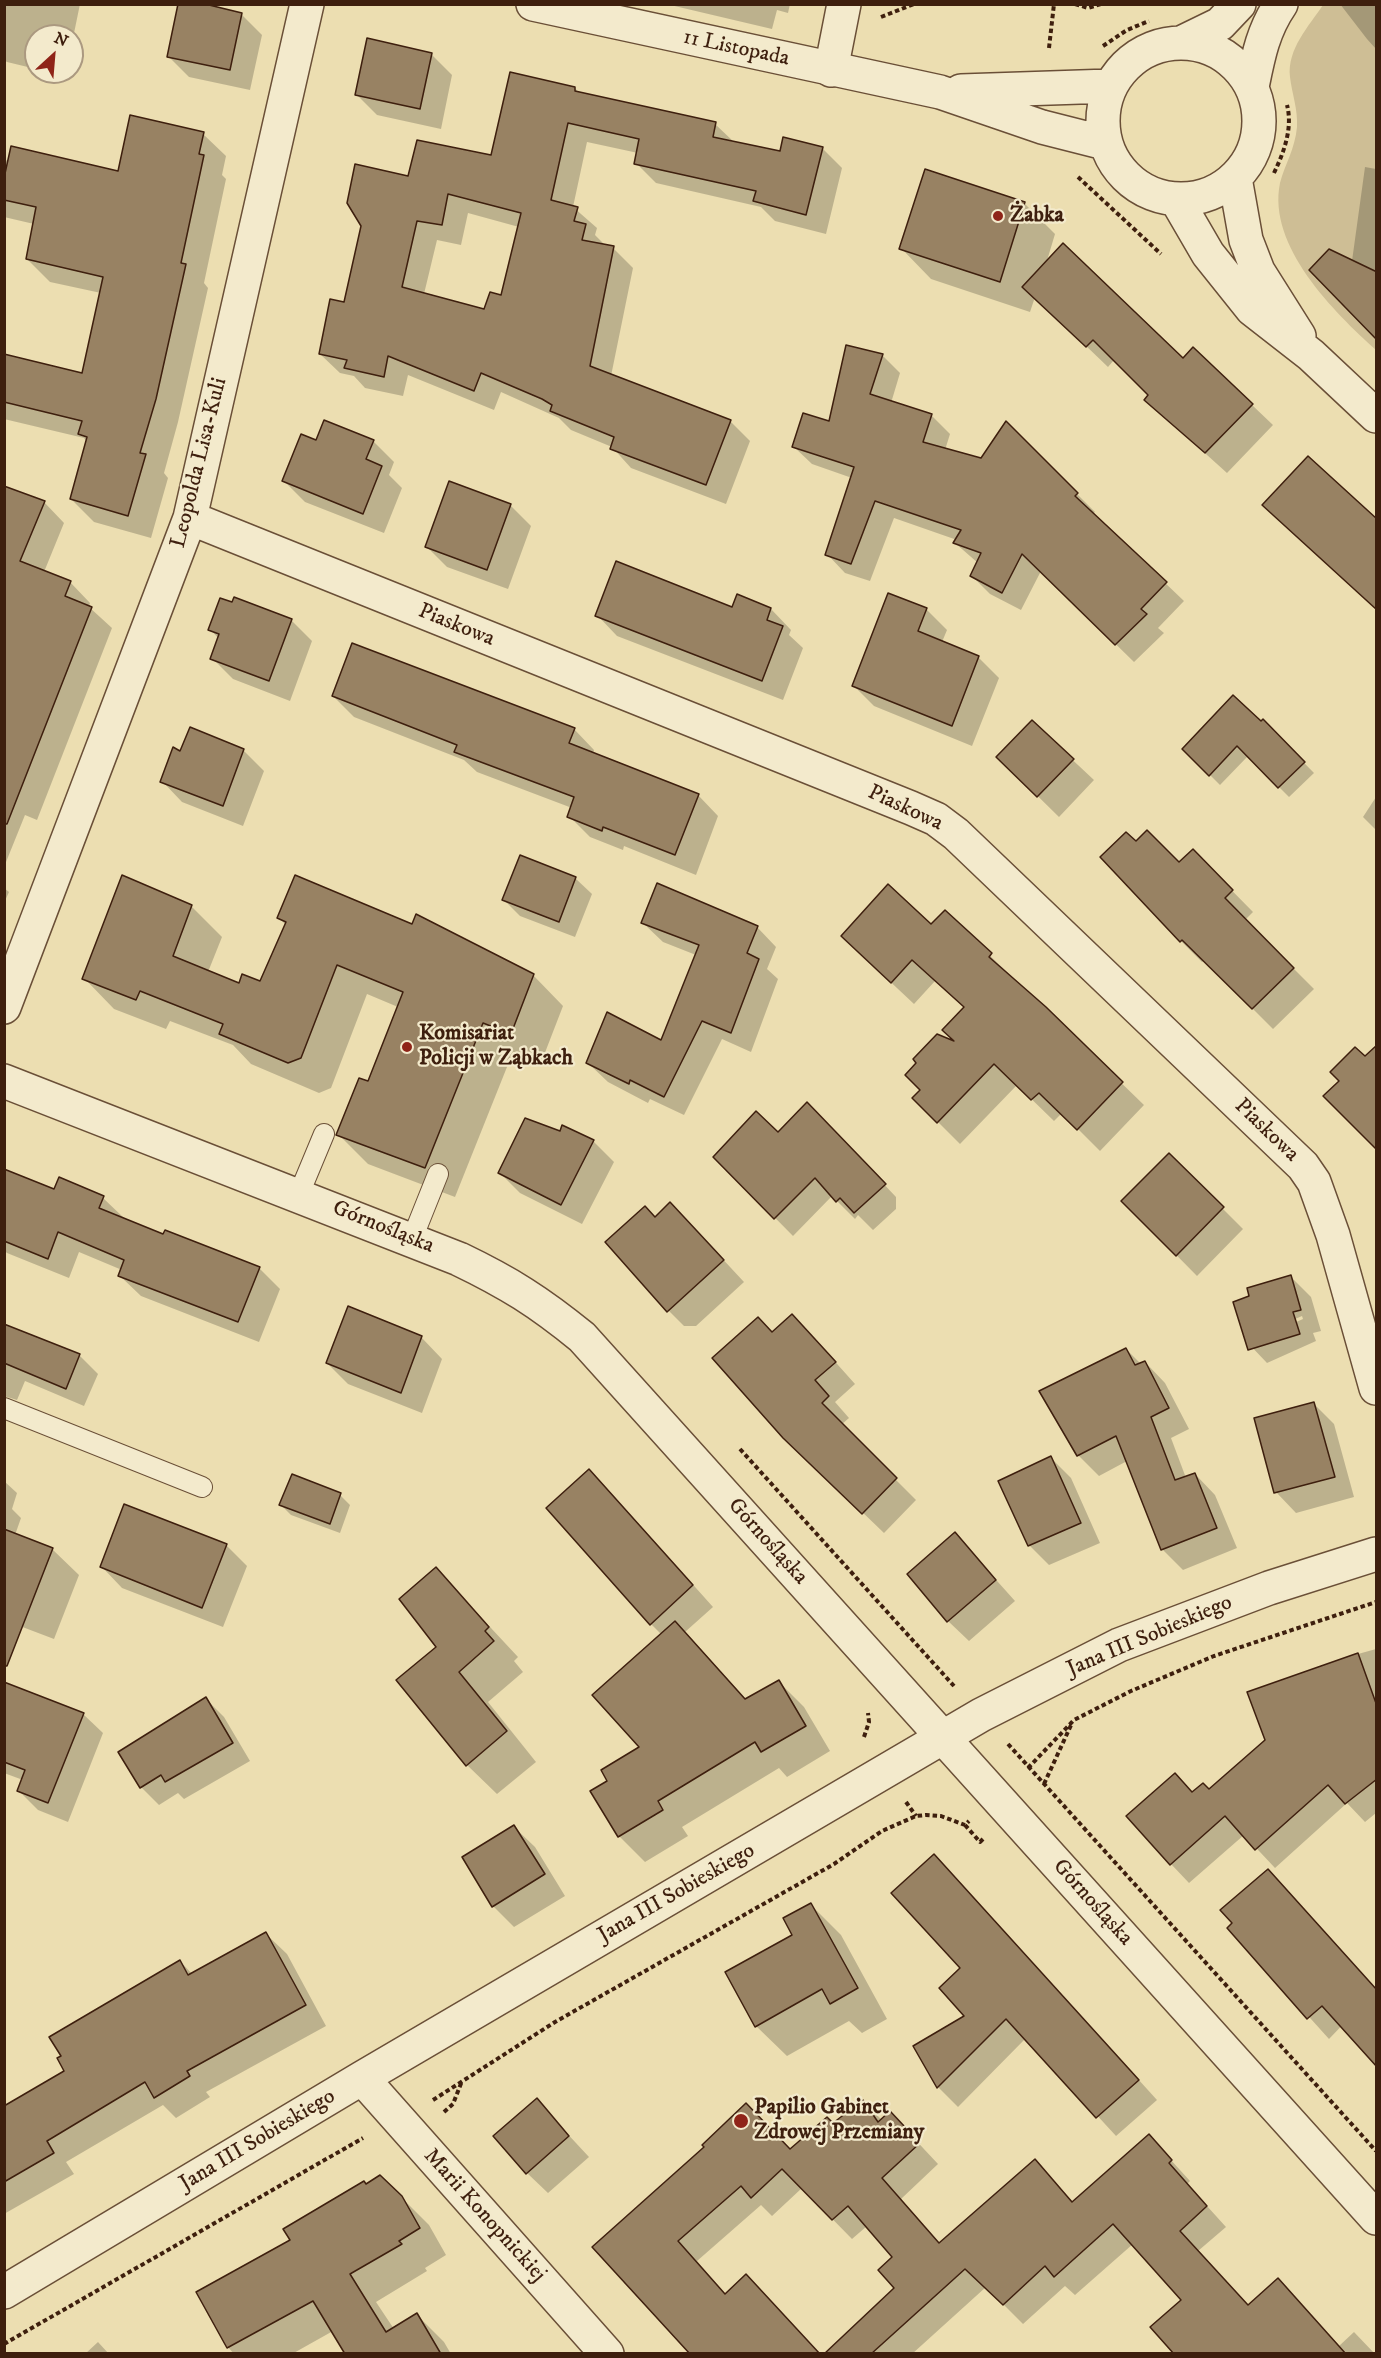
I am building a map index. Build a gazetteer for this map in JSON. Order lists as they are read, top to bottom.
{
  "streets": {
    "street": [
      "11 Listopada",
      "Leopolda Lisa-Kuli",
      "Piaskowa",
      "Górnośląska",
      "Jana III Sobieskiego",
      "Marii Konopnickiej"
    ]
  },
  "crossings": [
    ["Leopolda Lisa-Kuli", "Piaskowa"],
    ["Górnośląska", "Jana III Sobieskiego"],
    ["Jana III Sobieskiego", "Marii Konopnickiej"]
  ],
  "places": ["Żabka", "Komisariat Policji w Ząbkach", "Papilio Gabinet Zdrowej Przemiany"],
  "north": "top right"
}
